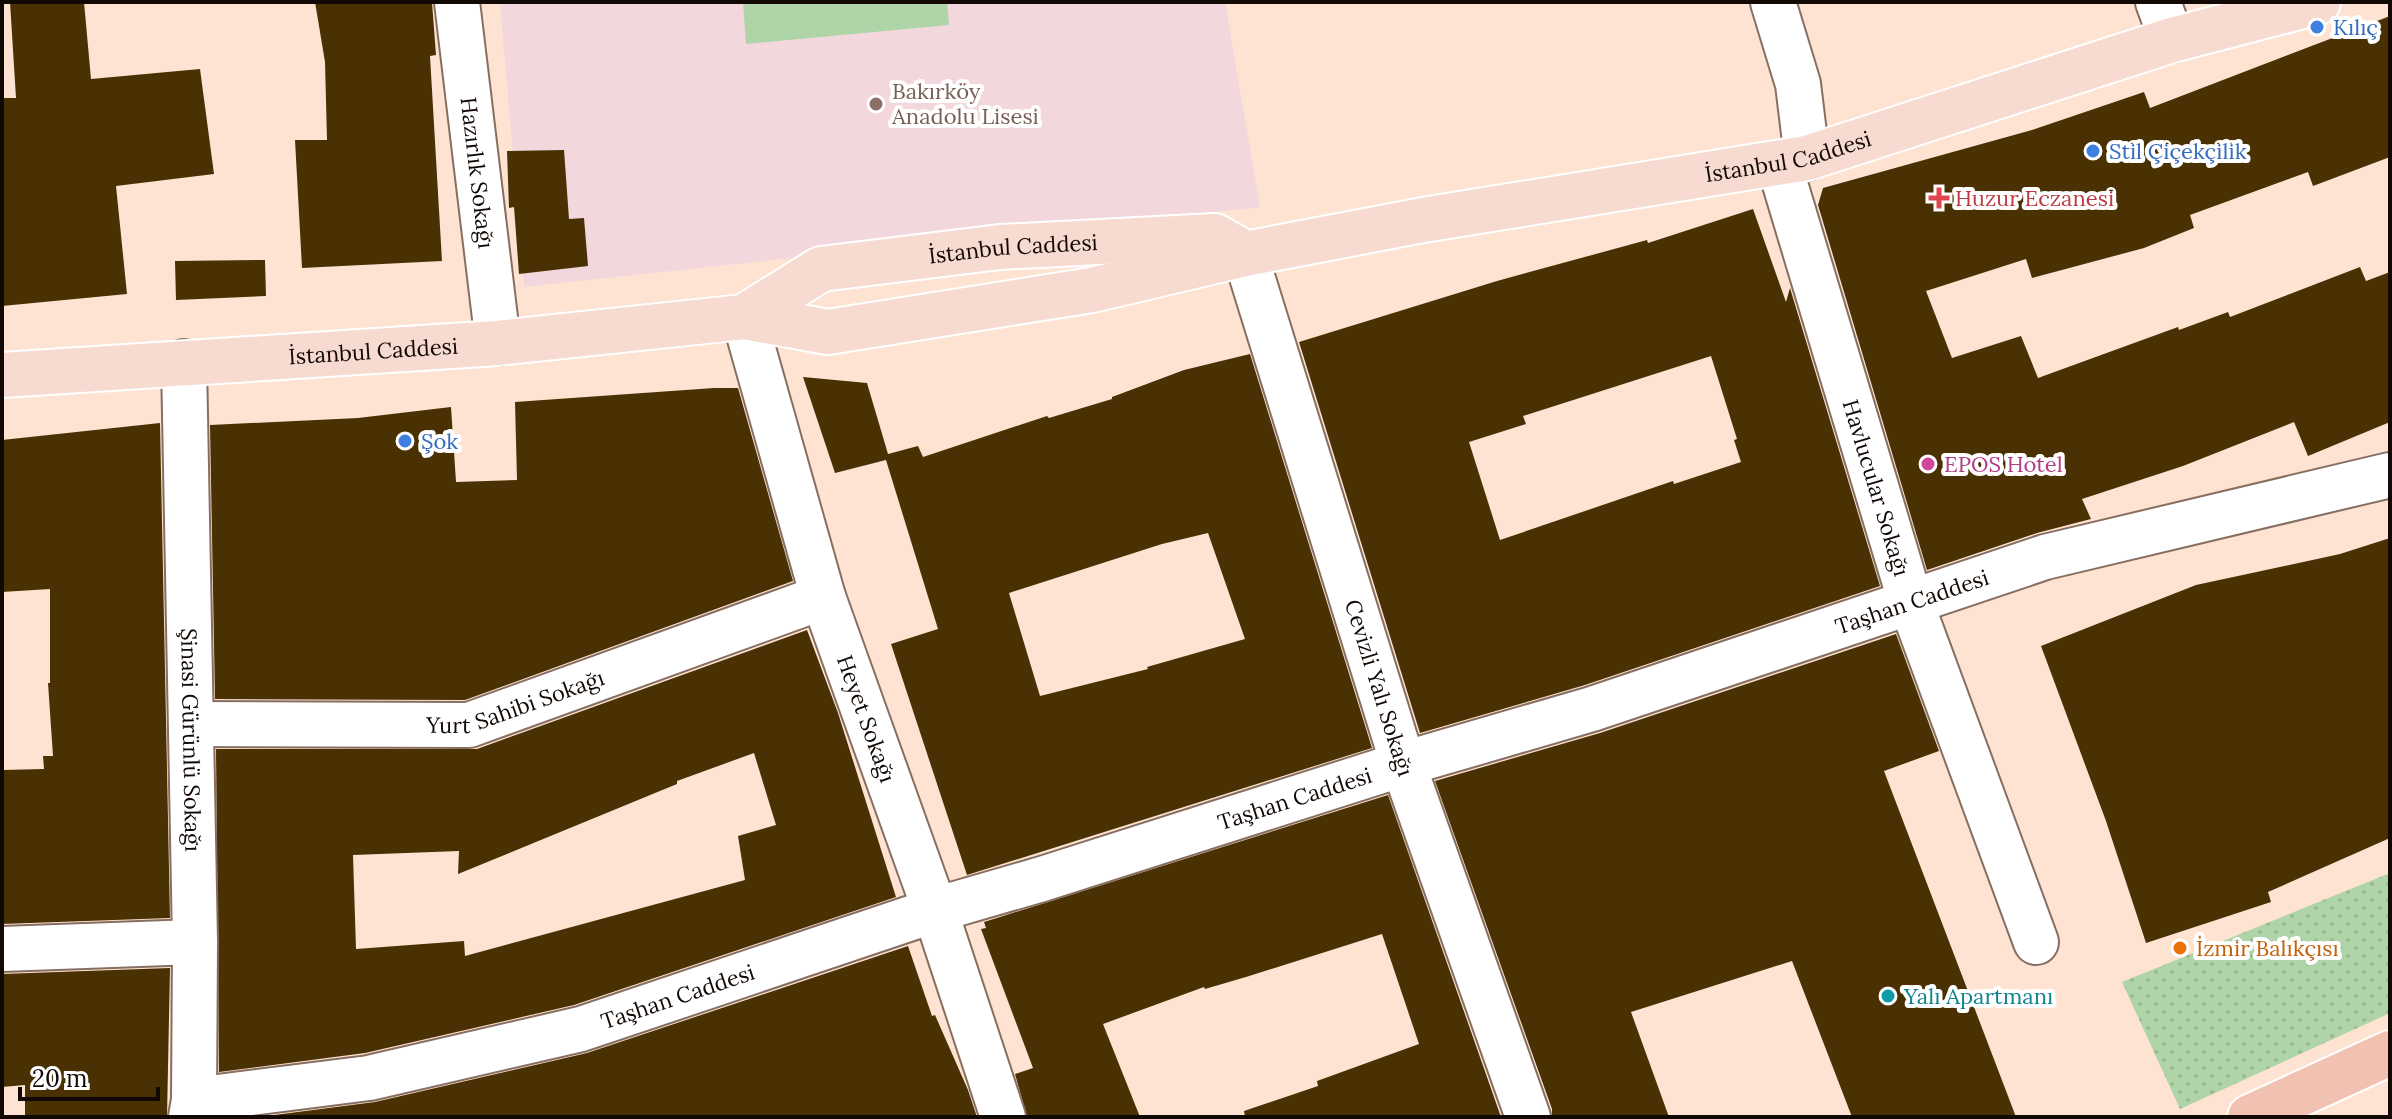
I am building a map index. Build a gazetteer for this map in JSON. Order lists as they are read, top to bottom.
{
  "streets": {
    "main road": ["İstanbul Caddesi"],
    "street": [
      "Hazırlık Sokağı",
      "Havlucular Sokağı",
      "Taşhan Caddesi",
      "Cevizli Yalı Sokağı",
      "Yurt Sahibi Sokağı",
      "Heyet Sokağı",
      "Şinasi Gürünlü Sokağı"
    ]
  },
  "crossings": [
    ["İstanbul Caddesi", "Hazırlık Sokağı"],
    ["İstanbul Caddesi", "Havlucular Sokağı"],
    ["İstanbul Caddesi", "Cevizli Yalı Sokağı"],
    ["İstanbul Caddesi", "Heyet Sokağı"],
    ["İstanbul Caddesi", "Şinasi Gürünlü Sokağı"],
    ["Havlucular Sokağı", "Taşhan Caddesi"],
    ["Taşhan Caddesi", "Cevizli Yalı Sokağı"],
    ["Taşhan Caddesi", "Heyet Sokağı"],
    ["Taşhan Caddesi", "Şinasi Gürünlü Sokağı"],
    ["Yurt Sahibi Sokağı", "Heyet Sokağı"],
    ["Yurt Sahibi Sokağı", "Şinasi Gürünlü Sokağı"]
  ],
  "places": {
    "other": [
      "Kılıç",
      "Bakırköy Anadolu Lisesi",
      "Stil Çiçekçilik",
      "Şok",
      "EPOS Hotel",
      "İzmir Balıkçısı",
      "Yalı Apartmanı"
    ],
    "health": ["Huzur Eczanesi"]
  },
  "scale_bar": "20 m"
}
